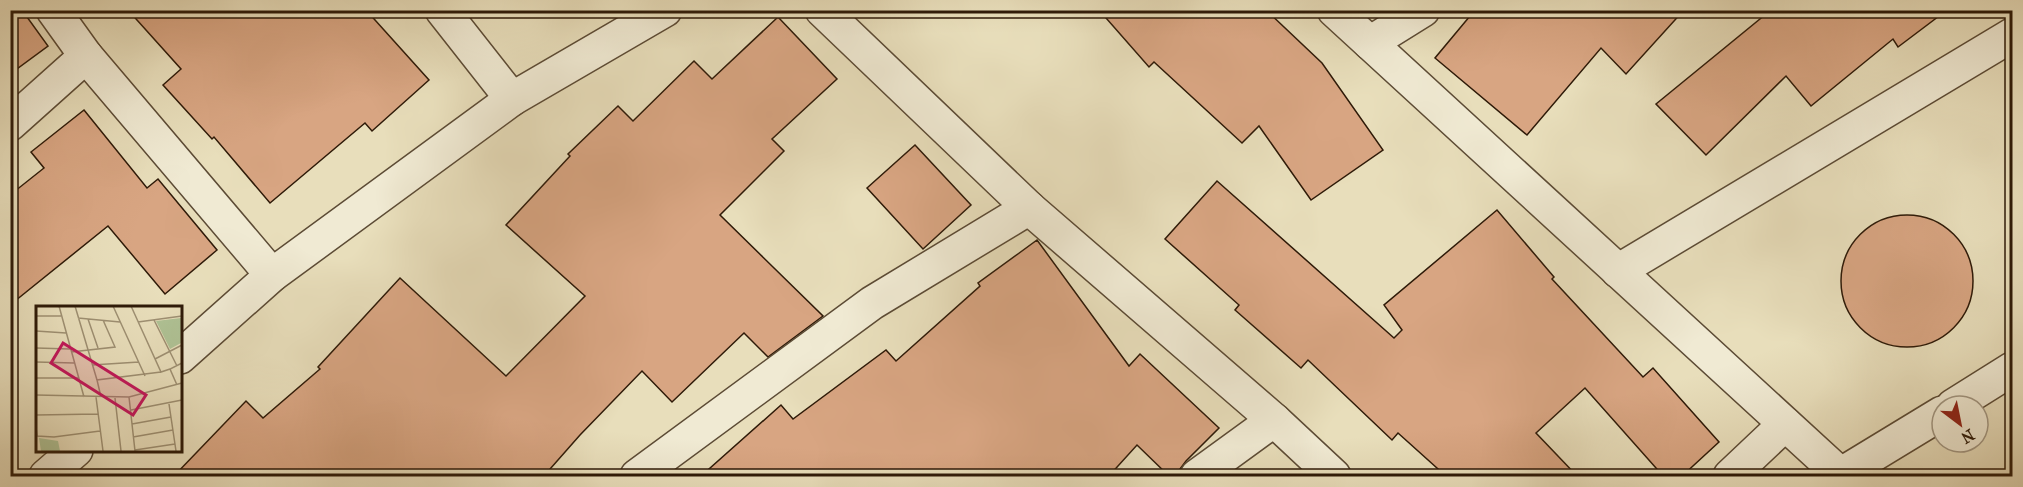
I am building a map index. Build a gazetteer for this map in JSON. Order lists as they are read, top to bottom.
{
  "north": "bottom right"
}
